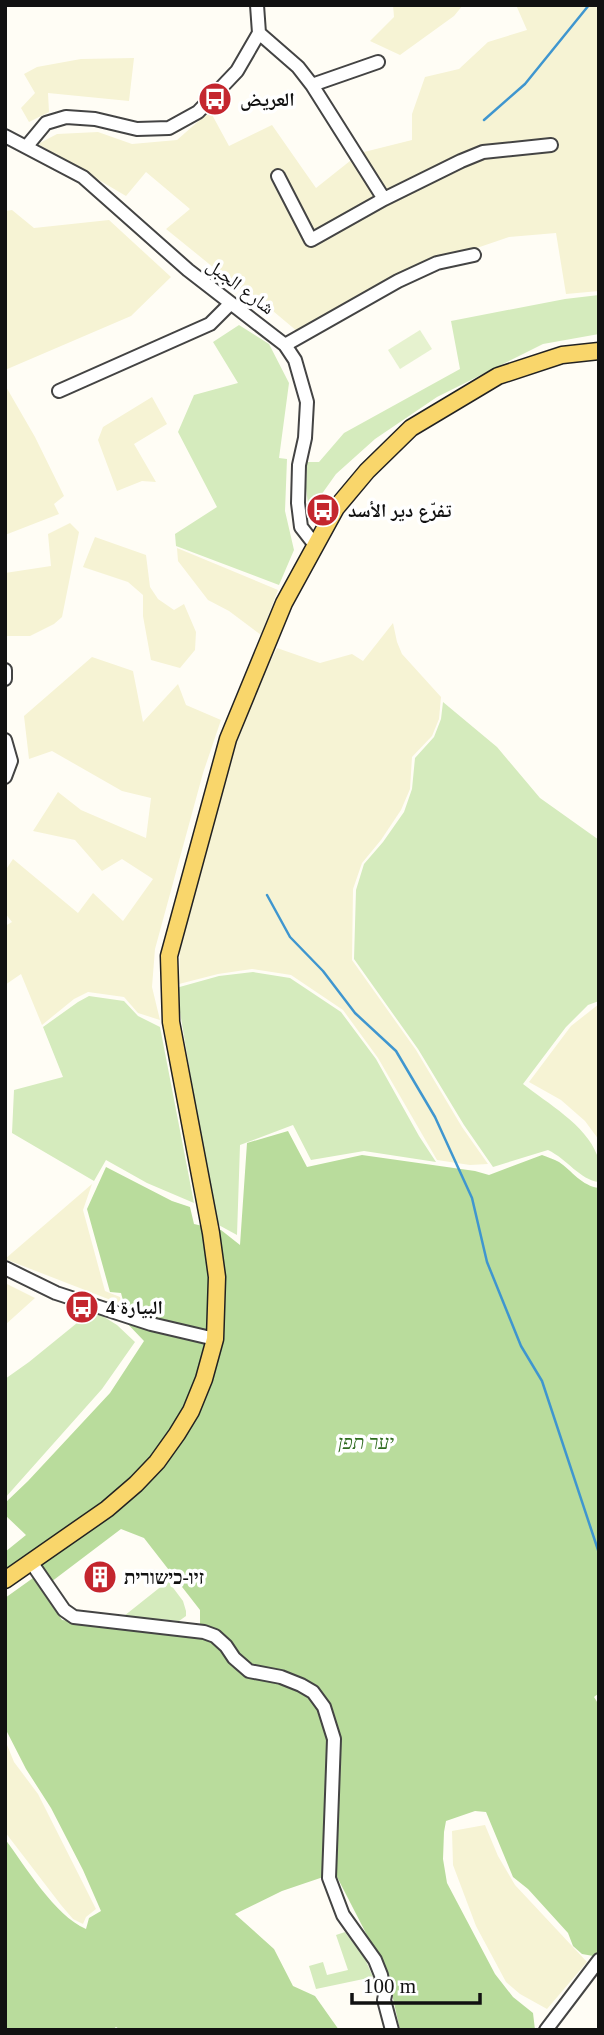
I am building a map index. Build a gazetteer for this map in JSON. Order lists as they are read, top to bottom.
{
  "streets": {
    "street": ["شارع الجبل"]
  },
  "parks": ["יער תפן"],
  "places": {
    "bus stop": ["العريض", "تفرّع دير الأسد", "البيارة 4"],
    "building": ["זיו-כישורית"]
  },
  "scale_bar": "100 m"
}
